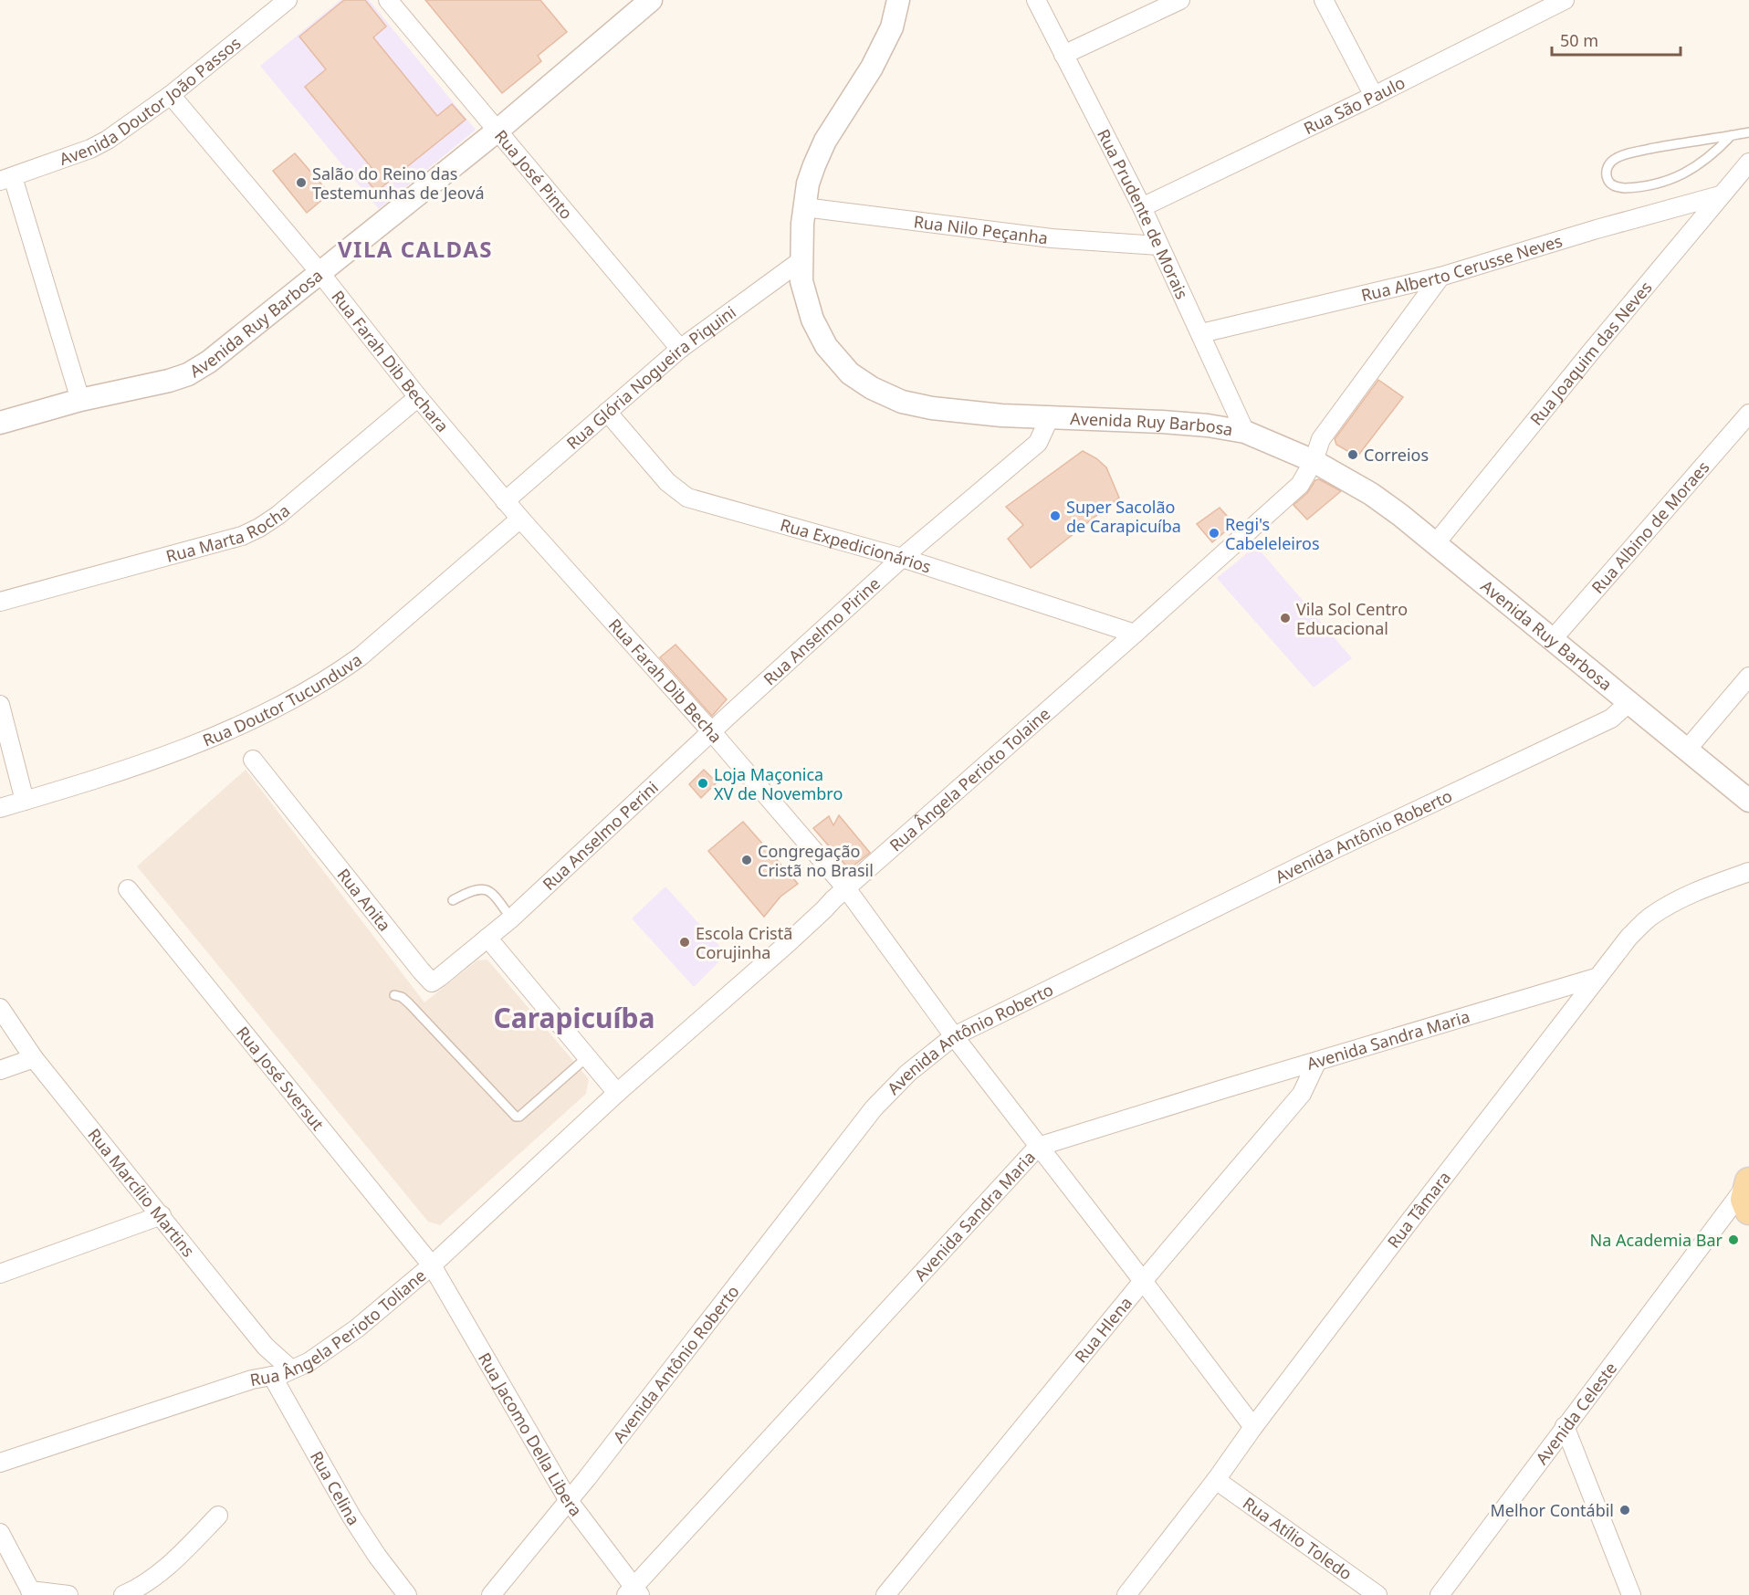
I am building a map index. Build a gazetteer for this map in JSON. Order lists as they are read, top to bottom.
{
  "streets": {
    "main road": ["Avenida Celeste"],
    "street": [
      "Avenida Doutor João Passos",
      "Rua São Paulo",
      "Rua José Pinto",
      "Rua Prudente de Morais",
      "Rua Nilo Peçanha",
      "Rua Alberto Cerusse Neves",
      "Avenida Ruy Barbosa",
      "Rua Joaquim das Neves",
      "Rua Farah Dib Bechara",
      "Rua Glória Nogueira Piquini",
      "Rua Albino de Moraes",
      "Rua Marta Rocha",
      "Rua Expedicionários",
      "Rua Anselmo Pirine",
      "Rua Farah Dib Becha",
      "Rua Doutor Tucunduva",
      "Rua Ângela Perioto Tolaine",
      "Rua Anselmo Perini",
      "Avenida Antônio Roberto",
      "Rua Anita",
      "Avenida Sandra Maria",
      "Rua José Sversut",
      "Rua Marcílio Martins",
      "Rua Tâmara",
      "Rua Ângela Perioto Toliane",
      "Rua Hlena",
      "Rua Jacomo Della Libera",
      "Rua Celina",
      "Rua Atílio Toledo"
    ]
  },
  "crossings": [
    ["Avenida Doutor João Passos", "Rua Farah Dib Bechara"],
    ["Rua São Paulo", "Rua Prudente de Morais"],
    ["Rua José Pinto", "Avenida Ruy Barbosa"],
    ["Rua José Pinto", "Rua Glória Nogueira Piquini"],
    ["Rua Prudente de Morais", "Rua Nilo Peçanha"],
    ["Rua Prudente de Morais", "Rua Alberto Cerusse Neves"],
    ["Rua Prudente de Morais", "Avenida Ruy Barbosa"],
    ["Rua Nilo Peçanha", "Avenida Ruy Barbosa"],
    ["Rua Alberto Cerusse Neves", "Rua Joaquim das Neves"],
    ["Rua Alberto Cerusse Neves", "Rua Ângela Perioto Tolaine"],
    ["Avenida Ruy Barbosa", "Rua Joaquim das Neves"],
    ["Avenida Ruy Barbosa", "Rua Farah Dib Bechara"],
    ["Avenida Ruy Barbosa", "Rua Glória Nogueira Piquini"],
    ["Avenida Ruy Barbosa", "Rua Albino de Moraes"],
    ["Avenida Ruy Barbosa", "Rua Anselmo Pirine"],
    ["Avenida Ruy Barbosa", "Rua Ângela Perioto Tolaine"],
    ["Avenida Ruy Barbosa", "Avenida Antônio Roberto"],
    ["Rua Farah Dib Bechara", "Rua Glória Nogueira Piquini"],
    ["Rua Farah Dib Bechara", "Rua Marta Rocha"],
    ["Rua Farah Dib Bechara", "Rua Farah Dib Becha"],
    ["Rua Glória Nogueira Piquini", "Rua Expedicionários"],
    ["Rua Glória Nogueira Piquini", "Rua Farah Dib Becha"],
    ["Rua Expedicionários", "Rua Anselmo Pirine"],
    ["Rua Expedicionários", "Rua Ângela Perioto Tolaine"],
    ["Rua Anselmo Pirine", "Rua Farah Dib Becha"],
    ["Rua Anselmo Pirine", "Rua Anselmo Perini"],
    ["Rua Farah Dib Becha", "Rua Doutor Tucunduva"],
    ["Rua Farah Dib Becha", "Rua Ângela Perioto Tolaine"],
    ["Rua Farah Dib Becha", "Rua Anselmo Perini"],
    ["Rua Farah Dib Becha", "Avenida Antônio Roberto"],
    ["Rua Farah Dib Becha", "Avenida Sandra Maria"],
    ["Rua Farah Dib Becha", "Rua Tâmara"],
    ["Rua Farah Dib Becha", "Rua Hlena"],
    ["Rua Ângela Perioto Tolaine", "Rua Ângela Perioto Toliane"],
    ["Rua Anselmo Perini", "Rua Anita"],
    ["Avenida Antônio Roberto", "Rua Jacomo Della Libera"],
    ["Avenida Sandra Maria", "Rua Tâmara"],
    ["Avenida Sandra Maria", "Rua Hlena"],
    ["Avenida Sandra Maria", "Rua Jacomo Della Libera"],
    ["Rua José Sversut", "Rua Ângela Perioto Toliane"],
    ["Rua José Sversut", "Rua Jacomo Della Libera"],
    ["Rua Marcílio Martins", "Rua Ângela Perioto Toliane"],
    ["Rua Tâmara", "Rua Atílio Toledo"],
    ["Rua Ângela Perioto Toliane", "Rua Jacomo Della Libera"],
    ["Rua Ângela Perioto Toliane", "Rua Celina"]
  ],
  "districts": ["VILA CALDAS", "Carapicuíba"],
  "places": [
    "Salão do Reino das Testemunhas de Jeová",
    "Correios",
    "Super Sacolão de Carapicuíba",
    "Regi's Cabeleleiros",
    "Vila Sol Centro Educacional",
    "Loja Maçonica XV de Novembro",
    "Congregação Cristã no Brasil",
    "Escola Cristã Corujinha",
    "Na Academia Bar",
    "Melhor Contábil"
  ],
  "scale_bar": "50 m"
}
